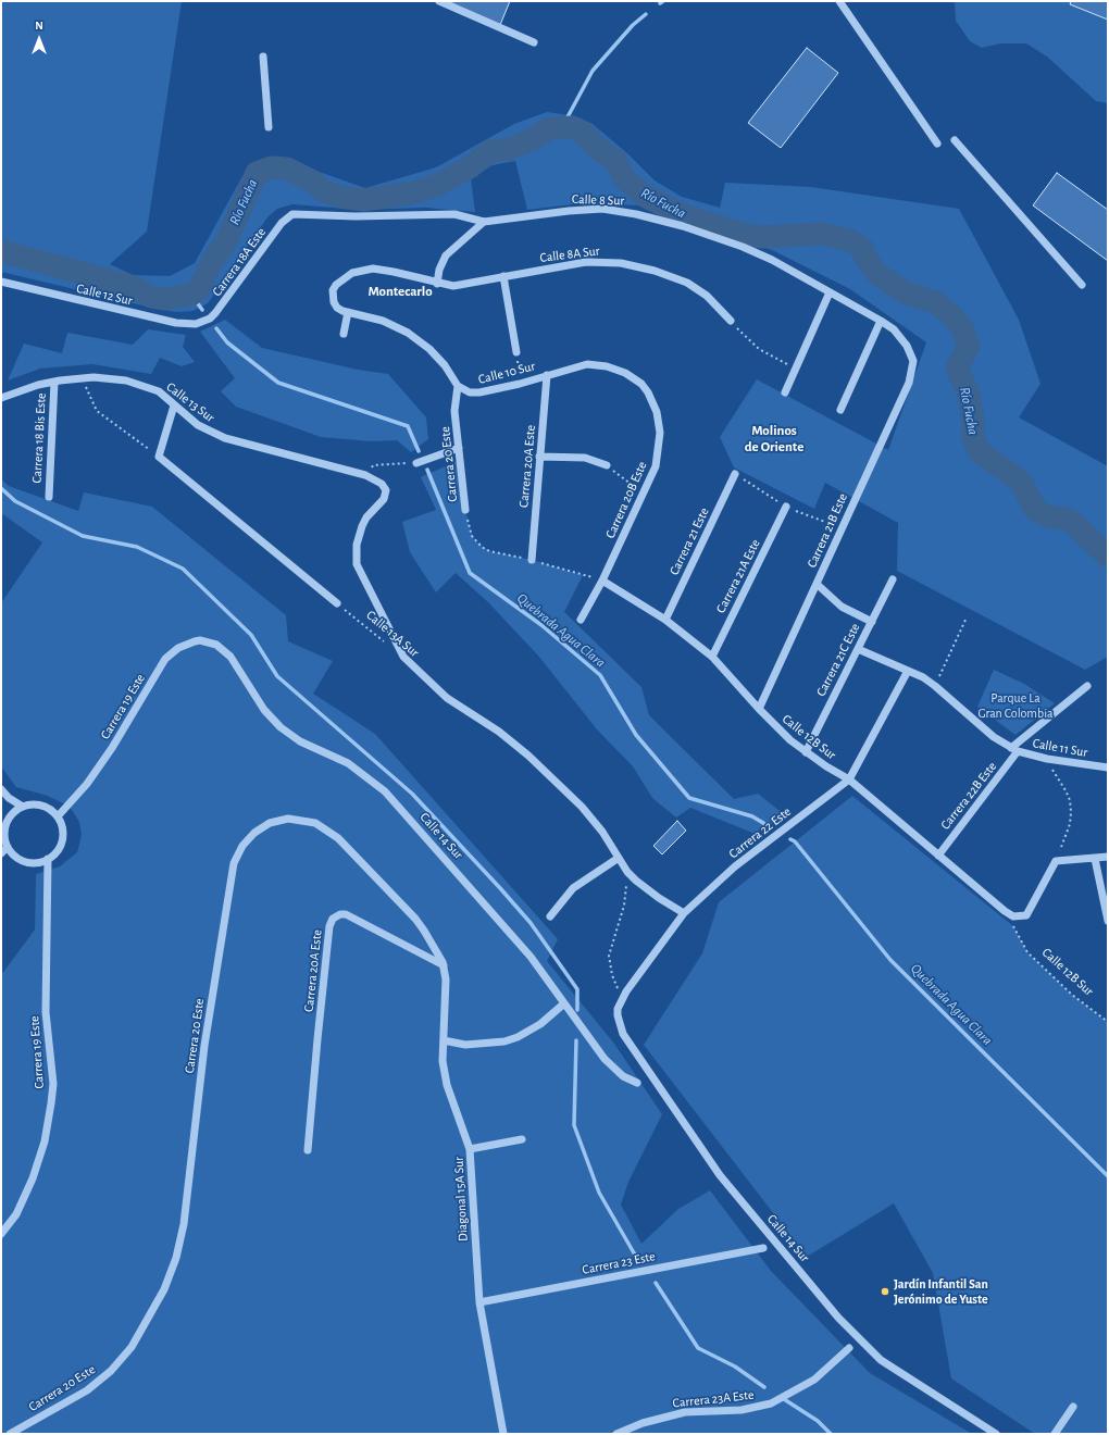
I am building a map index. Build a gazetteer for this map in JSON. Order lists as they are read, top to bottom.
{
  "streets": {
    "street": [
      "Calle 8 Sur",
      "Calle 8A Sur",
      "Carrera 18A Este",
      "Calle 12 Sur",
      "Calle 10 Sur",
      "Calle 13 Sur",
      "Carrera 18 Bis Este",
      "Carrera 20 Este",
      "Carrera 20A Este",
      "Carrera 20B Este",
      "Carrera 21B Este",
      "Carrera 21 Este",
      "Carrera 21A Este",
      "Calle 13A Sur",
      "Carrera 21C Este",
      "Carrera 19 Este",
      "Calle 12B Sur",
      "Calle 11 Sur",
      "Carrera 22B Este",
      "Carrera 22 Este",
      "Calle 14 Sur",
      "Diagonal 15A Sur",
      "Carrera 23 Este",
      "Carrera 23A Este"
    ]
  },
  "crossings": [
    ["Calle 8 Sur", "Carrera 18A Este"],
    ["Calle 8 Sur", "Carrera 21B Este"],
    ["Carrera 18A Este", "Calle 12 Sur"],
    ["Calle 10 Sur", "Carrera 20 Este"],
    ["Calle 10 Sur", "Carrera 20A Este"],
    ["Calle 10 Sur", "Carrera 20B Este"],
    ["Calle 13 Sur", "Carrera 18 Bis Este"],
    ["Calle 13 Sur", "Calle 13A Sur"],
    ["Carrera 20 Este", "Carrera 20A Este"],
    ["Carrera 20 Este", "Diagonal 15A Sur"],
    ["Carrera 20A Este", "Diagonal 15A Sur"],
    ["Carrera 20B Este", "Calle 12B Sur"],
    ["Carrera 21B Este", "Calle 12B Sur"],
    ["Carrera 21 Este", "Calle 12B Sur"],
    ["Carrera 21A Este", "Calle 12B Sur"],
    ["Calle 13A Sur", "Carrera 22 Este"],
    ["Carrera 21C Este", "Calle 12B Sur"],
    ["Carrera 21C Este", "Calle 11 Sur"],
    ["Carrera 19 Este", "Calle 14 Sur"],
    ["Calle 12B Sur", "Carrera 22B Este"],
    ["Calle 12B Sur", "Carrera 22 Este"],
    ["Calle 11 Sur", "Carrera 22B Este"],
    ["Calle 11 Sur", "Carrera 22 Este"],
    ["Carrera 22 Este", "Calle 14 Sur"],
    ["Diagonal 15A Sur", "Carrera 23 Este"]
  ],
  "districts": ["Montecarlo", "Molinos de Oriente"],
  "water": ["Río Fucha", "Quebrada Agua Clara"],
  "parks": ["Parque La Gran Colombia"],
  "places": ["Jardín Infantil San Jerónimo de Yuste"],
  "north": "top"
}
